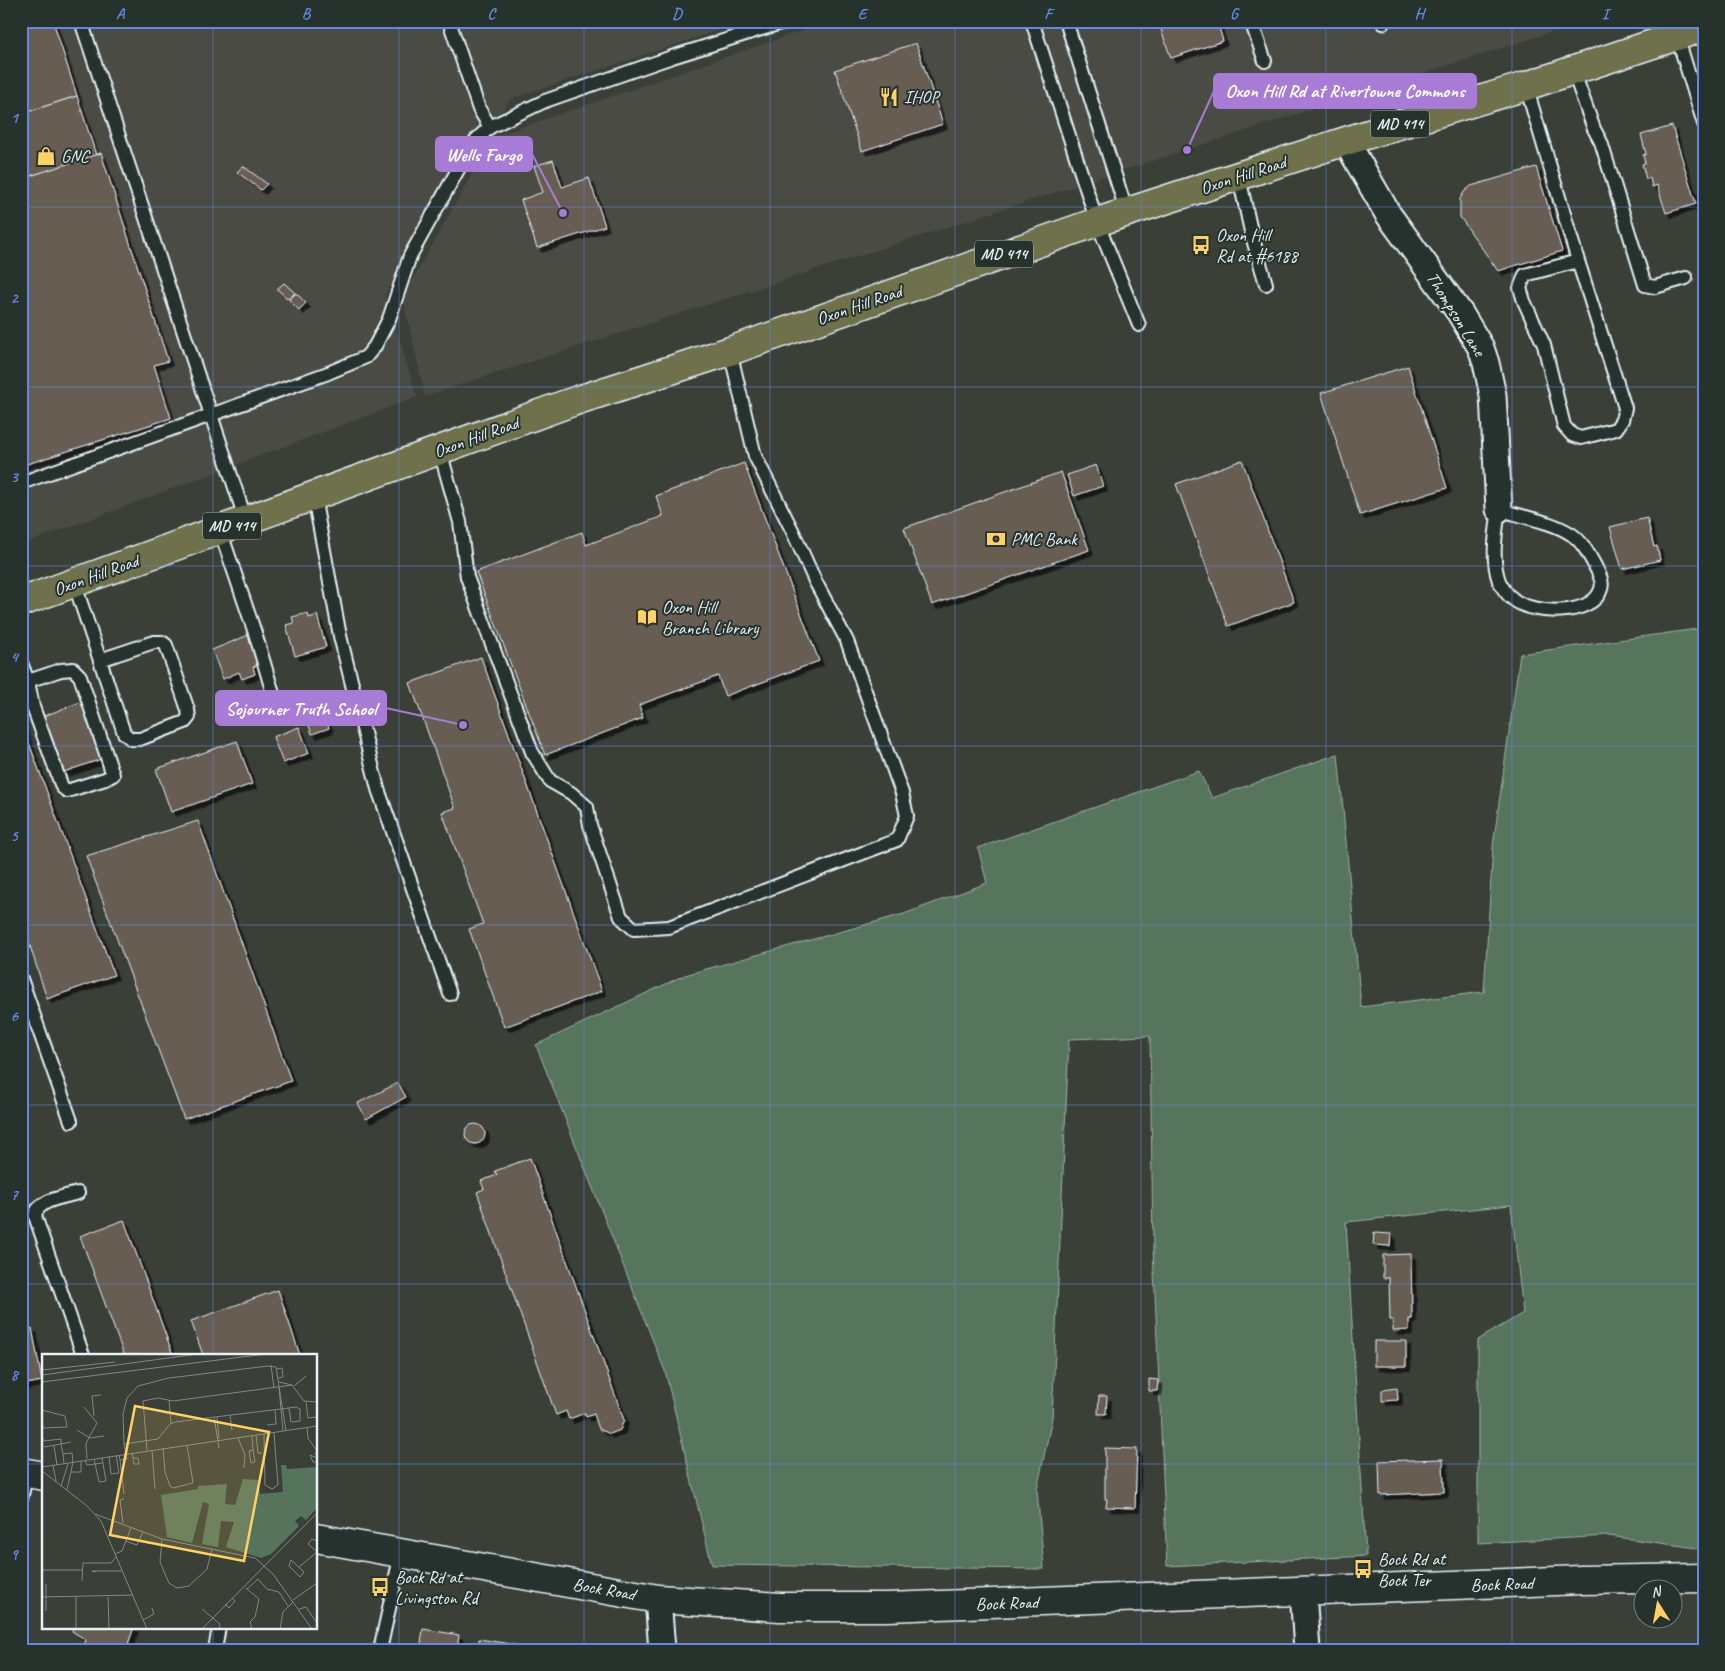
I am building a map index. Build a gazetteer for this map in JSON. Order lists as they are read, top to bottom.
{
  "streets": {
    "main road": ["MD 414", "Oxon Hill Road", "Bock Road"],
    "street": ["Thompson Lane"]
  },
  "crossings": [
    ["Oxon Hill Road", "Thompson Lane"]
  ],
  "places": {
    "restaurant": ["IHOP"],
    "other": ["Oxon Hill Rd at Rivertowne Commons", "Wells Fargo", "Sojourner Truth School"],
    "shop": ["GNC"],
    "bus stop": ["Oxon Hill Rd at #6188", "Bock Rd at Bock Ter", "Bock Rd at Livingston Rd"],
    "bank": ["PMC Bank"],
    "library": ["Oxon Hill Branch Library"]
  },
  "north": "top",
  "grid": {
    "columns": [
      "A",
      "B",
      "C",
      "D",
      "E",
      "F",
      "G",
      "H",
      "I"
    ],
    "rows": [
      "1",
      "2",
      "3",
      "4",
      "5",
      "6",
      "7",
      "8",
      "9"
    ]
  }
}
